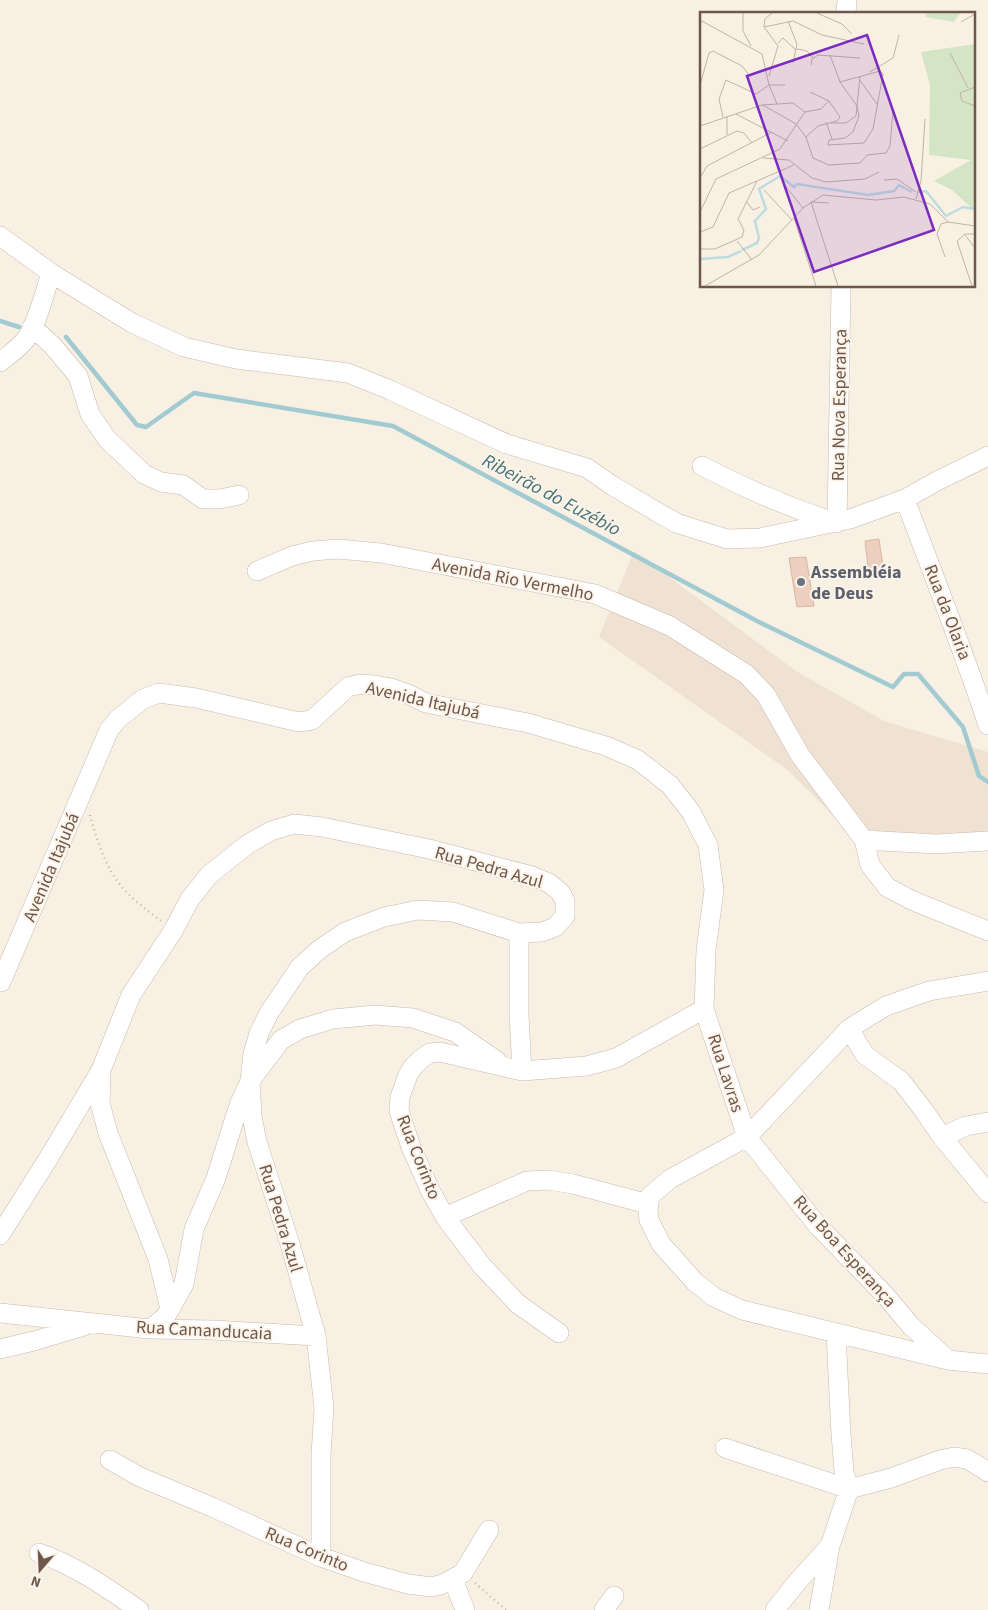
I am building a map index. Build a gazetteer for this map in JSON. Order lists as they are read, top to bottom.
{
  "streets": {
    "street": [
      "Rua Nova Esperança",
      "Avenida Rio Vermelho",
      "Rua da Olaria",
      "Avenida Itajubá",
      "Rua Pedra Azul",
      "Rua Lavras",
      "Rua Corinto",
      "Rua Boa Esperança",
      "Rua Camanducaia"
    ]
  },
  "crossings": [
    ["Avenida Itajubá", "Rua Lavras"],
    ["Avenida Itajubá", "Rua Corinto"],
    ["Rua Pedra Azul", "Rua Corinto"],
    ["Rua Pedra Azul", "Rua Camanducaia"],
    ["Rua Lavras", "Rua Corinto"],
    ["Rua Lavras", "Rua Boa Esperança"]
  ],
  "water": ["Ribeirão do Euzébio"],
  "places": ["Assembléia de Deus"],
  "north": "bottom"
}
